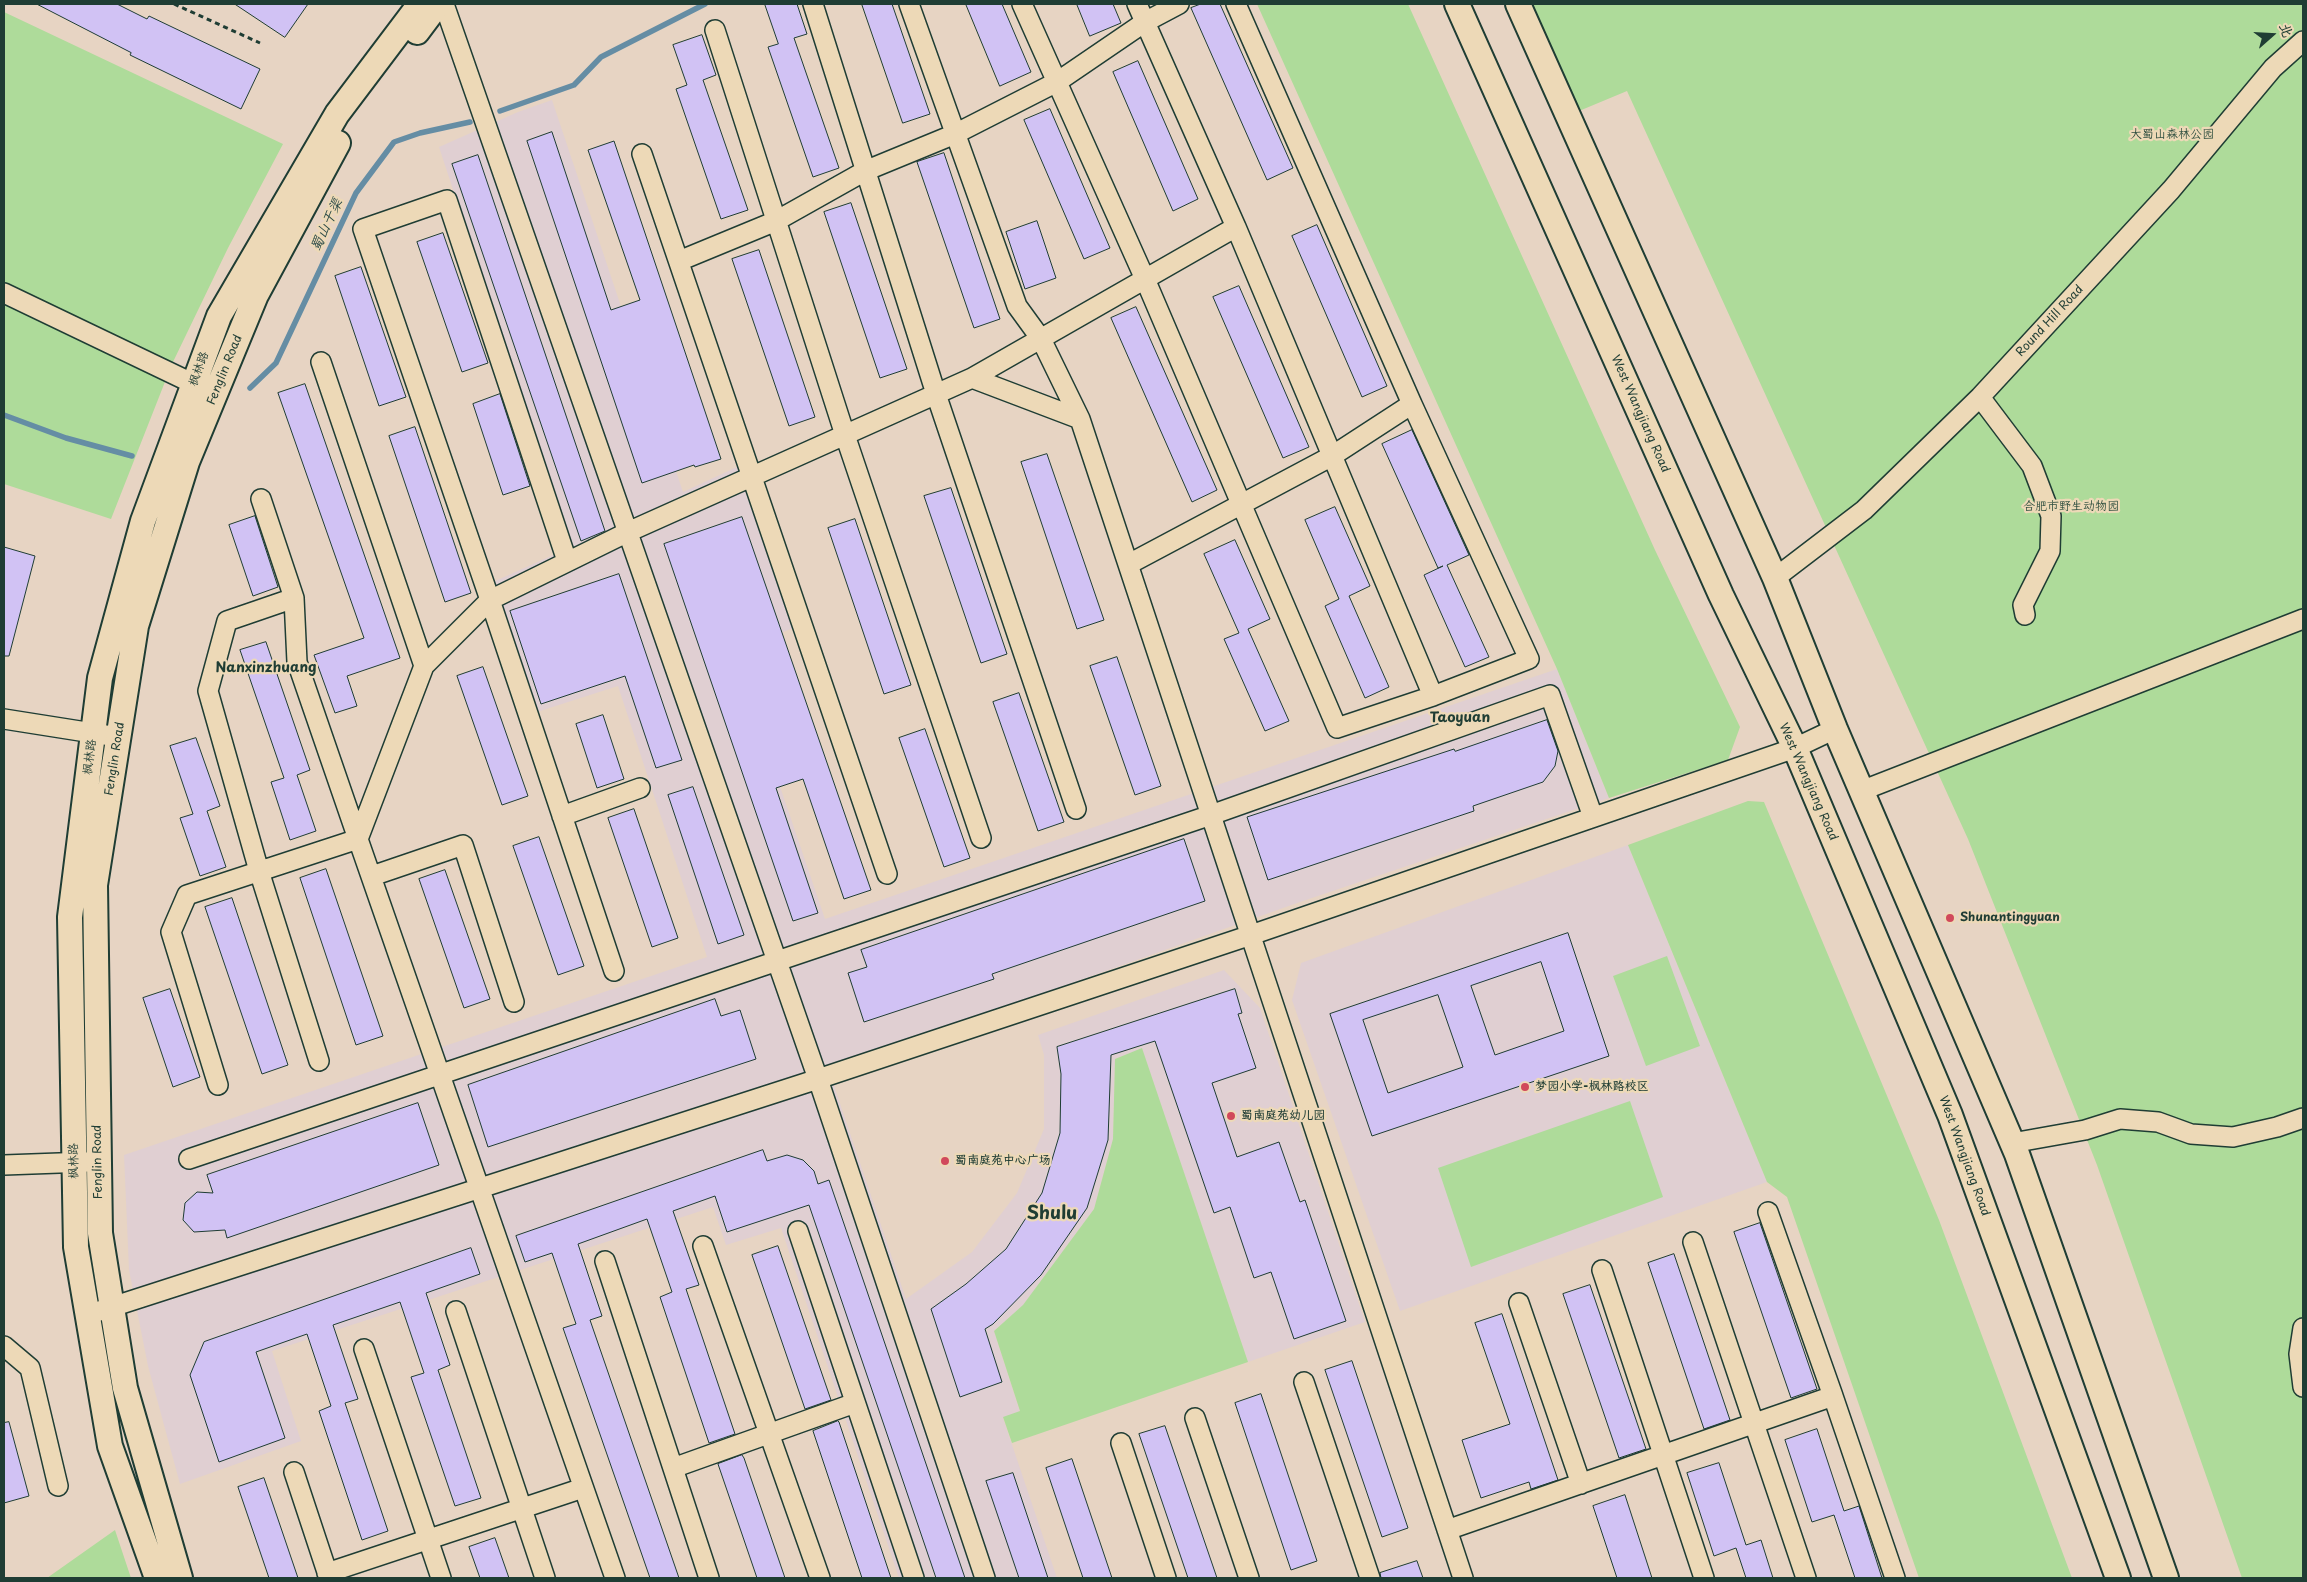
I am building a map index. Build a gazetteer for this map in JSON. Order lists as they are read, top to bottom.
{
  "streets": {
    "main road": ["枫林路", "Fenglin Road", "West Wangjiang Road"],
    "street": ["Round Hill Road"]
  },
  "districts": ["Nanxinzhuang", "Taoyuan", "Shulu"],
  "water": ["蜀山干渠"],
  "parks": ["大蜀山森林公园", "合肥市野生动物园"],
  "places": [
    "Shunantingyuan",
    "梦园小学-枫林路校区",
    "蜀南庭苑幼儿园",
    "蜀南庭苑中心广场"
  ],
  "north": "right"
}
